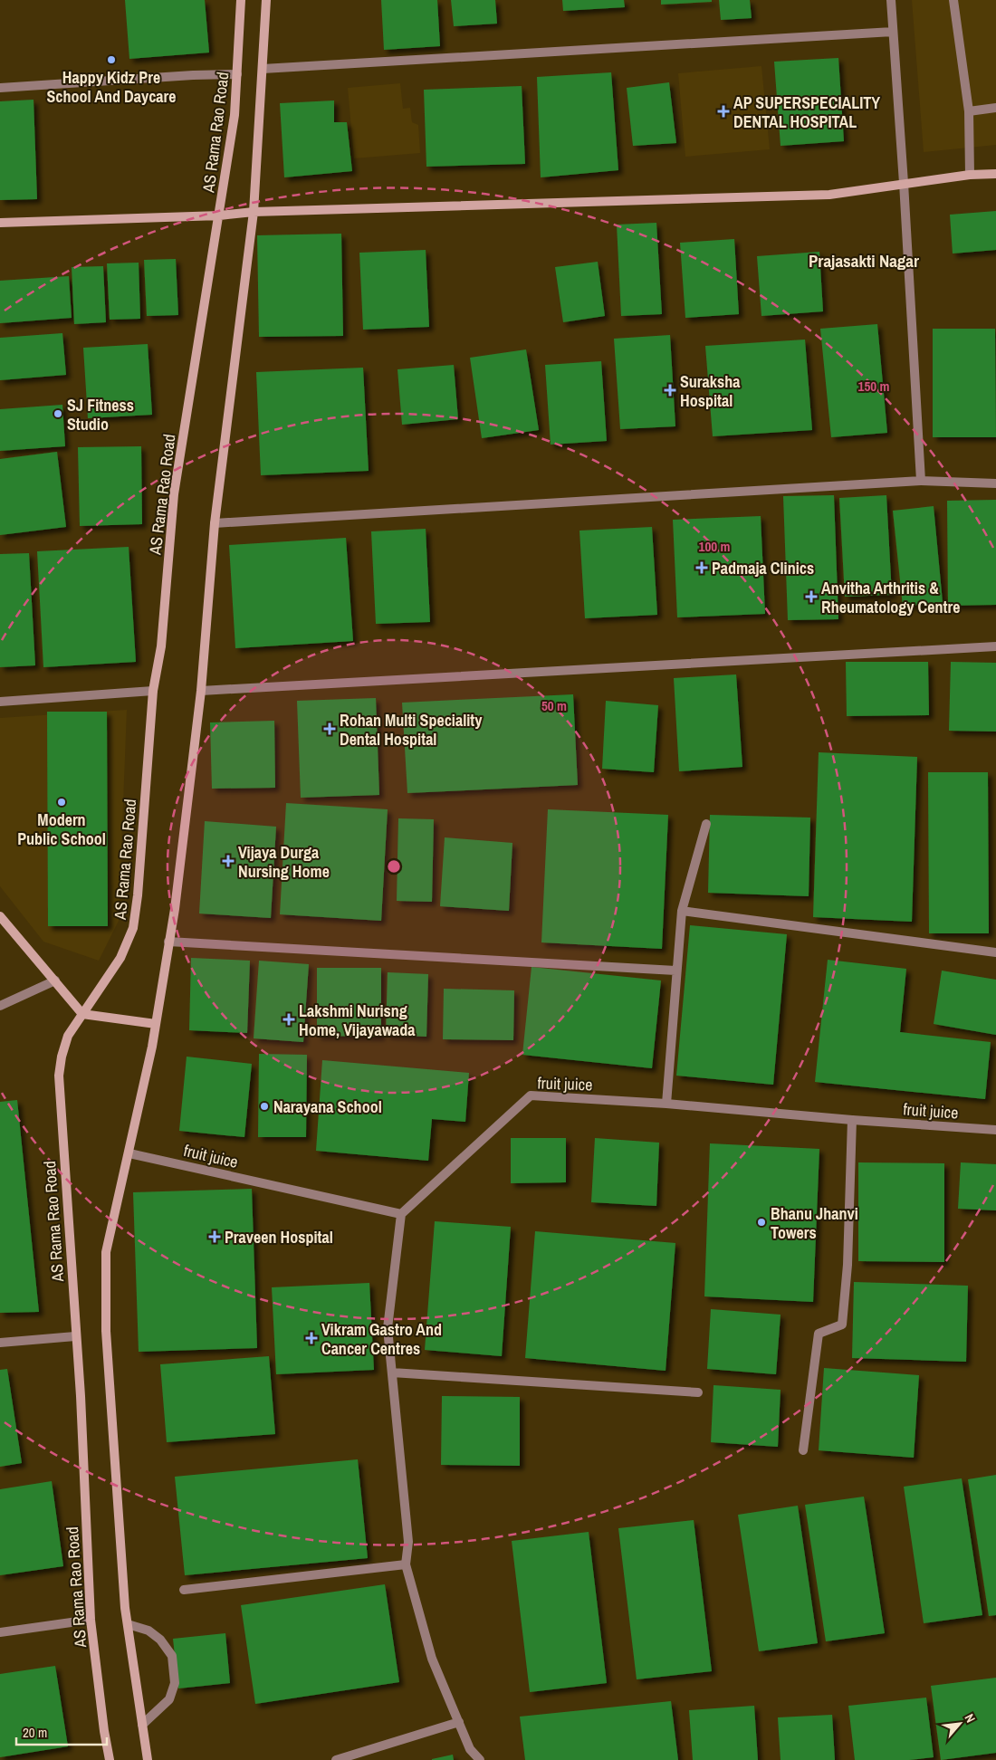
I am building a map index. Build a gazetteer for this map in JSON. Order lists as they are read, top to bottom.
{
  "streets": {
    "street": ["AS Rama Rao Road", "fruit juice"]
  },
  "districts": ["Prajasakti Nagar"],
  "places": {
    "other": [
      "Happy Kidz Pre School And Daycare",
      "SJ Fitness Studio",
      "Modern Public School",
      "Narayana School",
      "Bhanu Jhanvi Towers"
    ],
    "health": [
      "AP SUPERSPECIALITY DENTAL HOSPITAL",
      "Suraksha Hospital",
      "Padmaja Clinics",
      "Anvitha Arthritis & Rheumatology Centre",
      "Rohan Multi Speciality Dental Hospital",
      "Vijaya Durga Nursing Home",
      "Lakshmi Nurisng Home, Vijayawada",
      "Praveen Hospital",
      "Vikram Gastro And Cancer Centres"
    ]
  },
  "scale_bar": "20 m",
  "north": "top right",
  "rings": ["150 m", "100 m", "50 m"]
}
